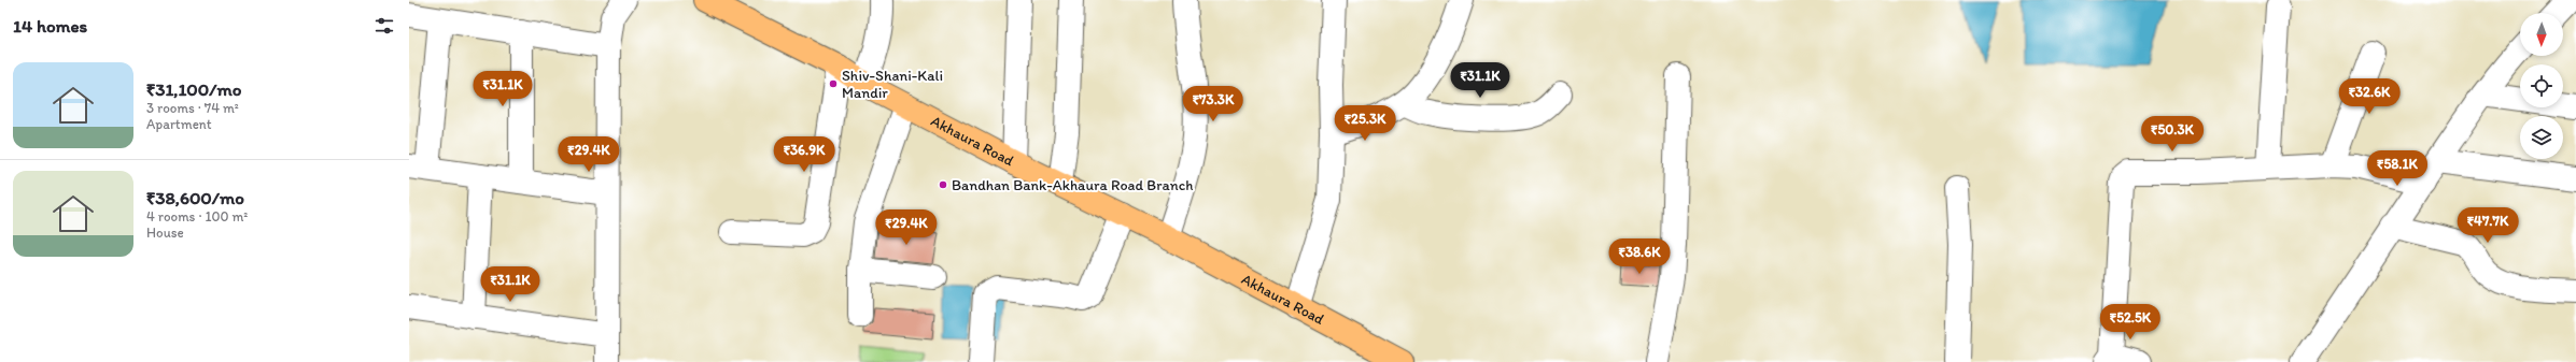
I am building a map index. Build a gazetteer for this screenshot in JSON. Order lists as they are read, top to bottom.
{
  "streets": {
    "main road": ["Akhaura Road"]
  },
  "places": ["Shiv-Shani-Kali Mandir", "Bandhan Bank-Akhaura Road Branch"],
  "north": "bottom",
  "page": {
    "heading": "14 homes",
    "list": [
      {
        "name": "₹31,100/mo",
        "note": "3 rooms · 74 m² · Apartment"
      },
      {
        "name": "₹38,600/mo",
        "note": "4 rooms · 100 m² · House"
      }
    ],
    "price": [
      "₹31.1K",
      "₹31.1K",
      "₹32.6K",
      "₹73.3K",
      "₹25.3K",
      "₹50.3K",
      "₹29.4K",
      "₹36.9K",
      "₹58.1K",
      "₹47.7K",
      "₹29.4K",
      "₹38.6K",
      "₹31.1K",
      "₹52.5K"
    ]
  }
}
